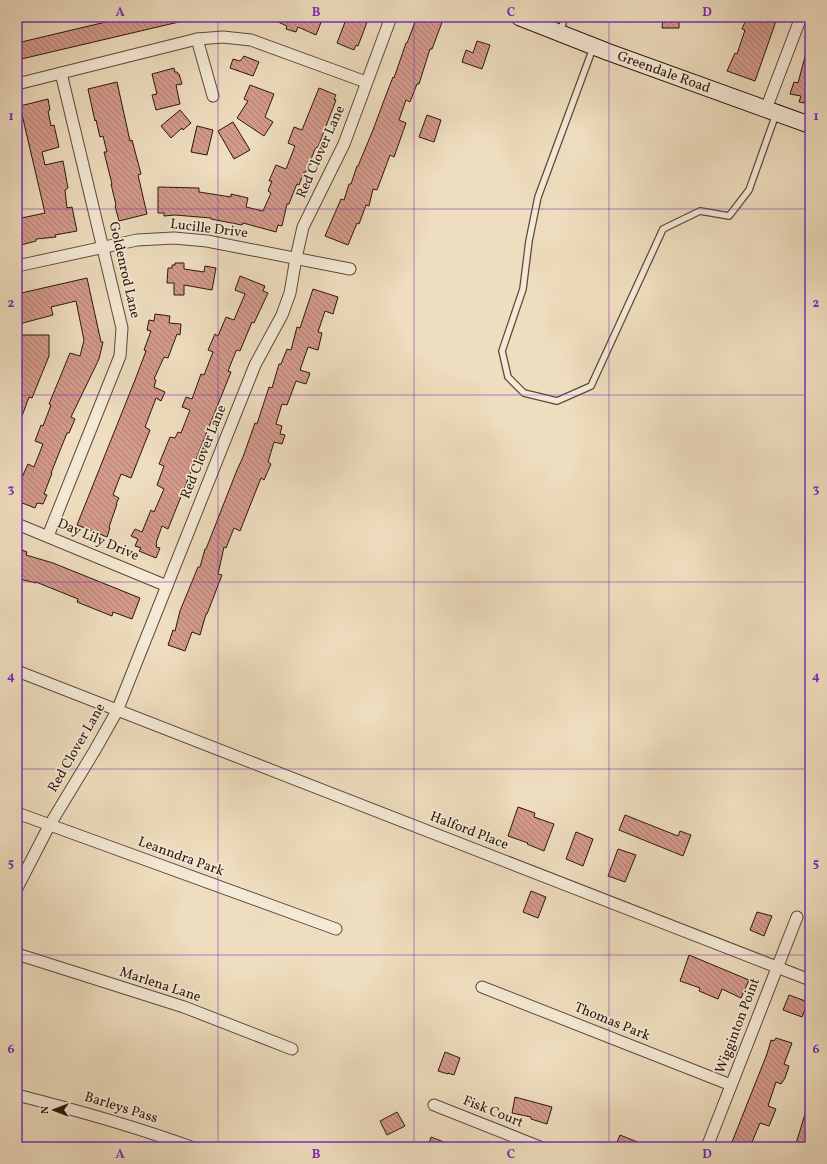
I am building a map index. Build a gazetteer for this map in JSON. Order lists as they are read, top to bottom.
{
  "streets": {
    "street": [
      "Greendale Road",
      "Red Clover Lane",
      "Lucille Drive",
      "Goldenrod Lane",
      "Day Lily Drive",
      "Halford Place",
      "Leanndra Park",
      "Marlena Lane",
      "Thomas Park",
      "Wigginton Point",
      "Barleys Pass",
      "Fisk Court"
    ]
  },
  "crossings": [
    ["Red Clover Lane", "Lucille Drive"],
    ["Red Clover Lane", "Day Lily Drive"],
    ["Red Clover Lane", "Halford Place"],
    ["Red Clover Lane", "Leanndra Park"],
    ["Lucille Drive", "Goldenrod Lane"],
    ["Goldenrod Lane", "Day Lily Drive"],
    ["Halford Place", "Wigginton Point"],
    ["Thomas Park", "Wigginton Point"]
  ],
  "north": "left",
  "grid": {
    "columns": [
      "A",
      "B",
      "C",
      "D"
    ],
    "rows": [
      "1",
      "2",
      "3",
      "4",
      "5",
      "6"
    ]
  }
}
